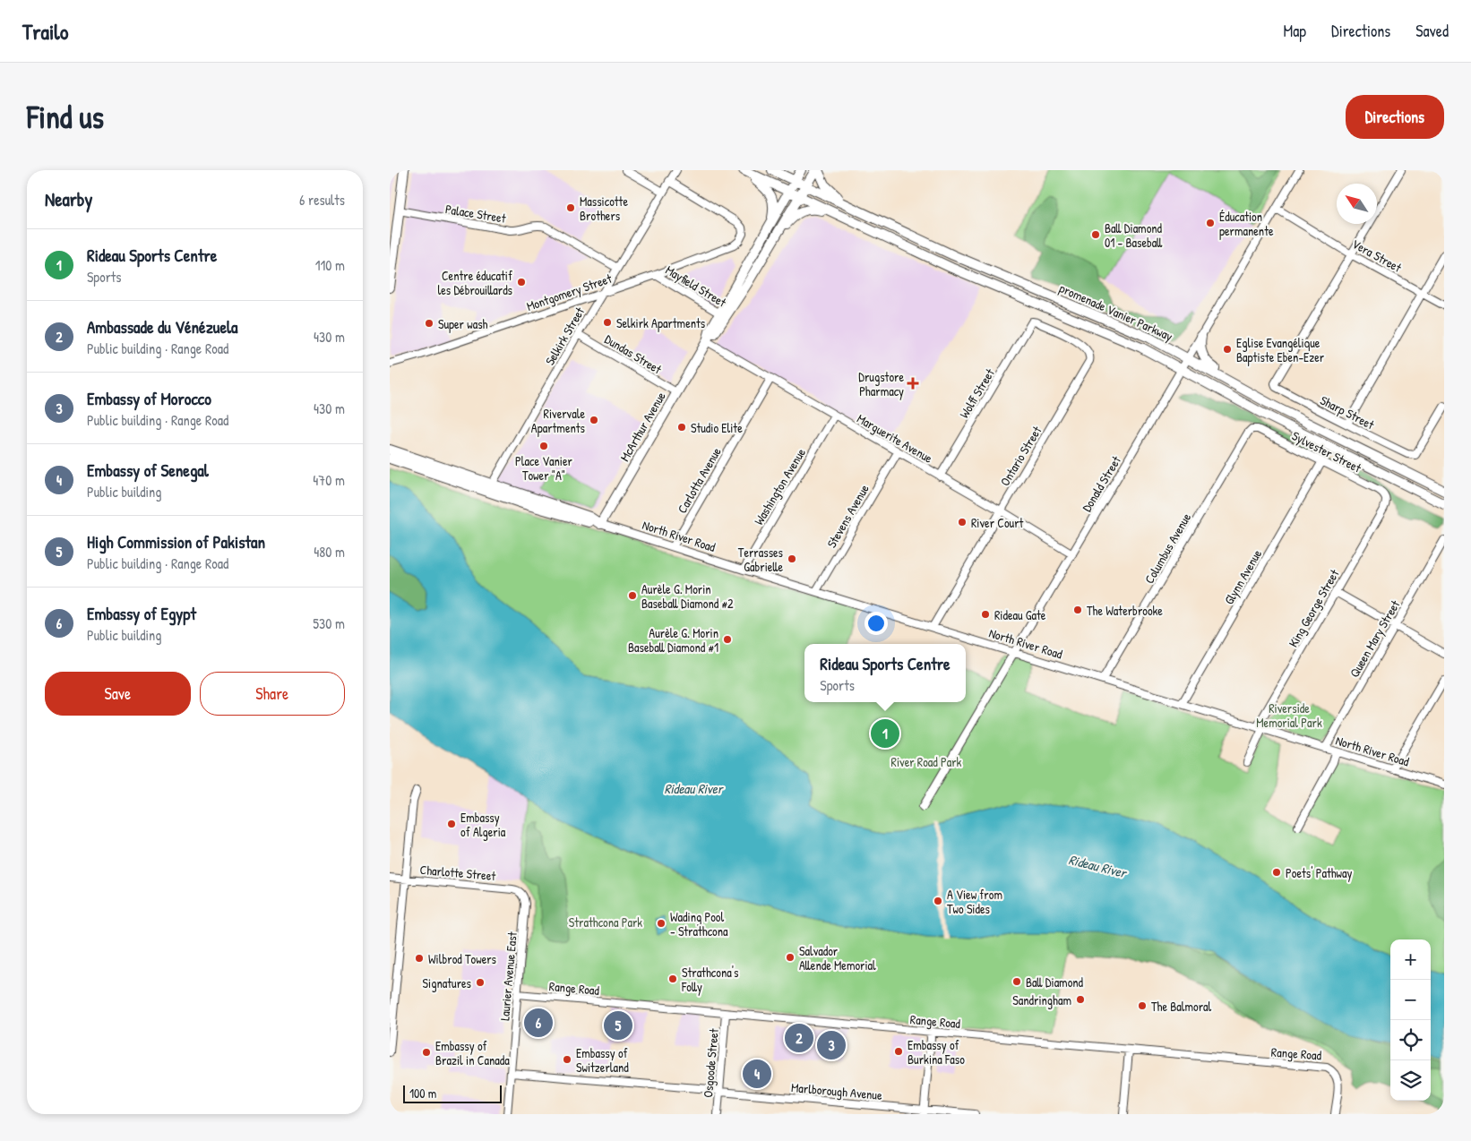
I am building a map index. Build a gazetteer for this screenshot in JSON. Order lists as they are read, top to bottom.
{
  "streets": {
    "main road": ["promenade Vanier Parkway", "McArthur Avenue", "North River Road"],
    "street": [
      "Palace Street",
      "Vera Street",
      "Mayfield Street",
      "Montgomery Street",
      "Selkirk Street",
      "Dundas Street",
      "Wolff Street",
      "Sharp Street",
      "Marguerite Avenue",
      "Sylvester Street",
      "Ontario Street",
      "Carlotta Avenue",
      "Donald Street",
      "Washington Avenue",
      "Stevens Avenue",
      "Columbus Avenue",
      "Glynn Avenue",
      "King George Street",
      "Queen Mary Street",
      "Charlotte Street",
      "Laurier Avenue East",
      "Range Road",
      "Osgoode Street",
      "Marlborough Avenue"
    ]
  },
  "crossings": [
    ["Palace Street", "Selkirk Street"],
    ["Vera Street", "Sharp Street"],
    ["Vera Street", "Donald Street"],
    ["Mayfield Street", "Montgomery Street"],
    ["Mayfield Street", "McArthur Avenue"],
    ["Montgomery Street", "Selkirk Street"],
    ["promenade Vanier Parkway", "McArthur Avenue"],
    ["promenade Vanier Parkway", "Donald Street"],
    ["Selkirk Street", "Dundas Street"],
    ["Selkirk Street", "North River Road"],
    ["Dundas Street", "McArthur Avenue"],
    ["Wolff Street", "Marguerite Avenue"],
    ["Wolff Street", "Ontario Street"],
    ["McArthur Avenue", "Marguerite Avenue"],
    ["McArthur Avenue", "North River Road"],
    ["Marguerite Avenue", "Ontario Street"],
    ["Marguerite Avenue", "Carlotta Avenue"],
    ["Marguerite Avenue", "Donald Street"],
    ["Marguerite Avenue", "Washington Avenue"],
    ["Marguerite Avenue", "Stevens Avenue"],
    ["Sylvester Street", "Columbus Avenue"],
    ["Sylvester Street", "Glynn Avenue"],
    ["Sylvester Street", "King George Street"],
    ["Ontario Street", "North River Road"],
    ["Carlotta Avenue", "North River Road"],
    ["Donald Street", "North River Road"],
    ["Washington Avenue", "North River Road"],
    ["Stevens Avenue", "North River Road"],
    ["North River Road", "Columbus Avenue"],
    ["North River Road", "Glynn Avenue"],
    ["North River Road", "King George Street"],
    ["North River Road", "Queen Mary Street"],
    ["Charlotte Street", "Laurier Avenue East"],
    ["Laurier Avenue East", "Range Road"],
    ["Laurier Avenue East", "Marlborough Avenue"],
    ["Range Road", "Osgoode Street"],
    ["Osgoode Street", "Marlborough Avenue"]
  ],
  "water": ["Rideau River"],
  "parks": ["Riverside Memorial Park", "River Road Park", "Strathcona Park"],
  "places": {
    "other": [
      "Massicotte Brothers",
      "Éducation permanente",
      "Ball Diamond 01 - Baseball",
      "Centre éducatif les Débrouillards",
      "Selkirk Apartments",
      "Super wash",
      "Eglise Evangélique Baptiste Eben-Ezer",
      "Rivervale Apartments",
      "Studio Elite",
      "Place Vanier Tower \"A\"",
      "River Court",
      "Terrasses Gabrielle",
      "Aurèle G. Morin Baseball Diamond #2",
      "The Waterbrooke",
      "Rideau Gate",
      "Aurèle G. Morin Baseball Diamond #1",
      "Embassy of Algeria",
      "Poets' Pathway",
      "A View from Two Sides",
      "Wading Pool - Strathcona",
      "Salvador Allende Memorial",
      "Wilbrod Towers",
      "Strathcona's Folly",
      "Ball Diamond",
      "Signatures",
      "Sandringham",
      "The Balmoral",
      "Embassy of Burkina Faso",
      "Embassy of Brazil in Canada",
      "Embassy of Switzerland"
    ],
    "health": ["Drugstore Pharmacy"]
  },
  "scale_bar": "100 m",
  "north": "top left",
  "page": {
    "header": "Trailo",
    "nav": ["Map", "Directions", "Saved"],
    "buttons": [
      "Directions",
      ["Save", "Share"]
    ],
    "title": "Find us",
    "heading": ["Nearby", "6 results"],
    "list": [
      {
        "mark": "1",
        "name": "Rideau Sports Centre",
        "note": "Sports",
        "value": "110 m"
      },
      {
        "mark": "2",
        "name": "Ambassade du Vénézuela",
        "note": "Public building · Range Road",
        "value": "430 m"
      },
      {
        "mark": "3",
        "name": "Embassy of Morocco",
        "note": "Public building · Range Road",
        "value": "430 m"
      },
      {
        "mark": "4",
        "name": "Embassy of Senegal",
        "note": "Public building",
        "value": "470 m"
      },
      {
        "mark": "5",
        "name": "High Commission of Pakistan",
        "note": "Public building · Range Road",
        "value": "480 m"
      },
      {
        "mark": "6",
        "name": "Embassy of Egypt",
        "note": "Public building",
        "value": "530 m"
      }
    ],
    "popup": ["Rideau Sports Centre", "Sports"],
    "pins": [
      "1",
      "6",
      "5",
      "2",
      "3",
      "4"
    ],
    "map_buttons": ["+", "−"],
    "scale": "100 m"
  }
}
